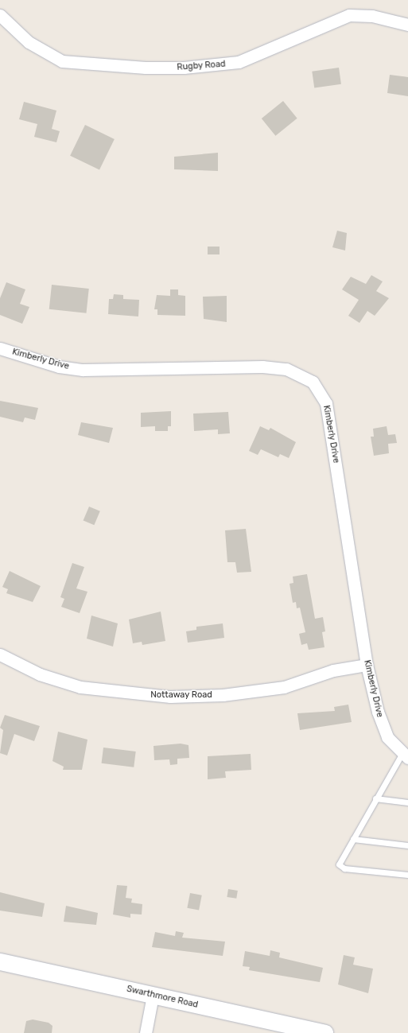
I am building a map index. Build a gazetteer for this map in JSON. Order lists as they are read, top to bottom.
{
  "streets": {
    "street": [
      "Rugby Road",
      "Kimberly Drive",
      "Nottaway Road",
      "Swarthmore Road"
    ]
  },
  "crossings": [
    ["Kimberly Drive", "Nottaway Road"]
  ]
}
